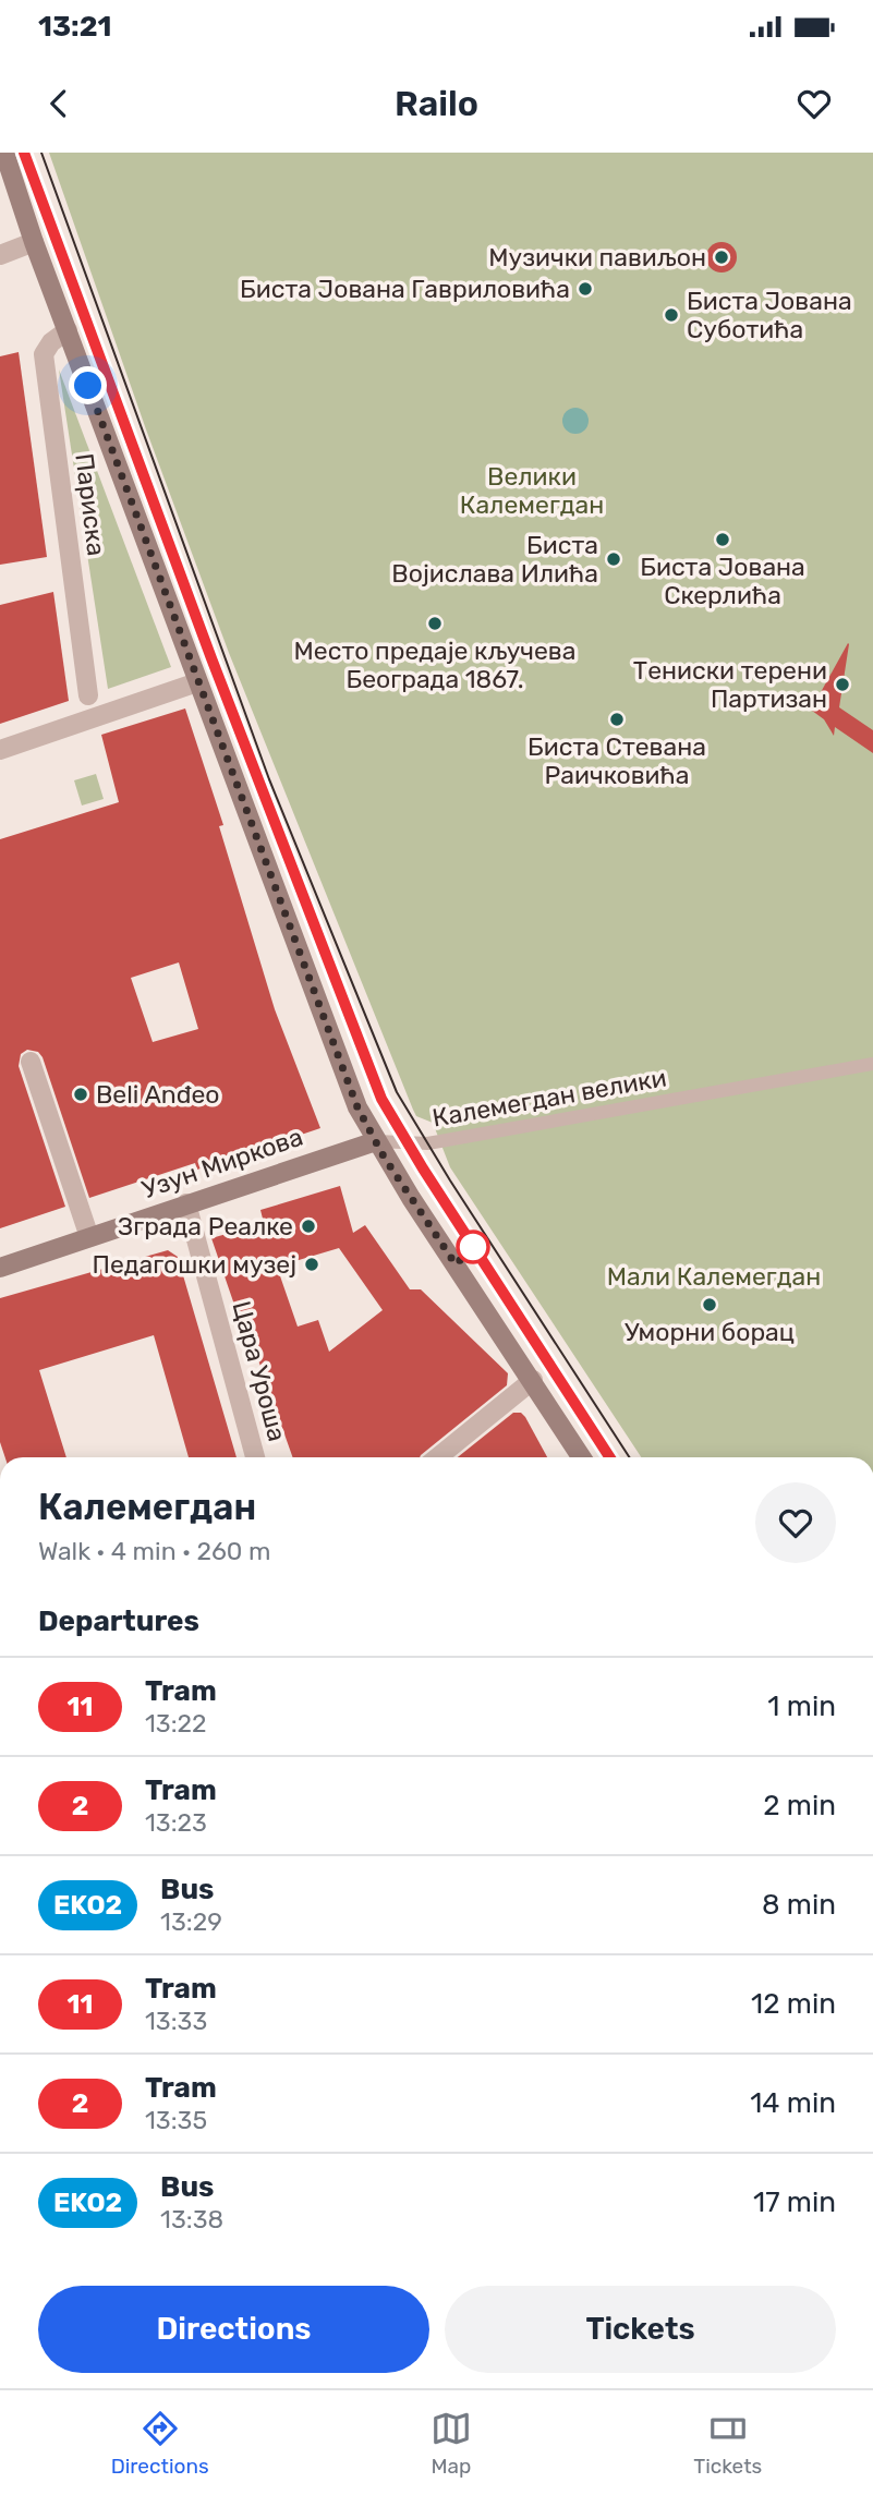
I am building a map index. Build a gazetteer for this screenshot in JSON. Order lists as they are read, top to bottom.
{
  "streets": {
    "street": ["Париска", "Узун Миркова", "Цара Уроша"],
    "lane": ["Калемегдан велики"]
  },
  "crossings": [
    ["Париска", "Калемегдан велики"],
    ["Париска", "Узун Миркова"],
    ["Калемегдан велики", "Узун Миркова"],
    ["Узун Миркова", "Цара Уроша"]
  ],
  "parks": ["Велики Калемегдан", "Мали Калемегдан"],
  "places": [
    "Музички павиљон",
    "Биста Јована Гавриловића",
    "Биста Јована Суботића",
    "Биста Јована Скерлића",
    "Биста Војислава Илића",
    "Место предаје кључева Београда 1867.",
    "Тениски терени Партизан",
    "Биста Стевана Раичковића",
    "Beli Anđeo",
    "Зграда Реалке",
    "Педагошки музеј",
    "Уморни борац"
  ],
  "lines": ["tram line 11"],
  "page": {
    "status": "13:21",
    "header": "Railo",
    "heading": [
      ["Калемегдан", "Walk · 4 min · 260 m"],
      "Departures"
    ],
    "list": [
      {
        "mark": "11",
        "name": "Tram",
        "note": "13:22",
        "value": "1 min"
      },
      {
        "mark": "2",
        "name": "Tram",
        "note": "13:23",
        "value": "2 min"
      },
      {
        "mark": "EKO2",
        "name": "Bus",
        "note": "13:29",
        "value": "8 min"
      },
      {
        "mark": "11",
        "name": "Tram",
        "note": "13:33",
        "value": "12 min"
      },
      {
        "mark": "2",
        "name": "Tram",
        "note": "13:35",
        "value": "14 min"
      },
      {
        "mark": "EKO2",
        "name": "Bus",
        "note": "13:38",
        "value": "17 min"
      }
    ],
    "buttons": ["Directions", "Tickets"],
    "tabs": ["Directions", "Map", "Tickets"]
  }
}
